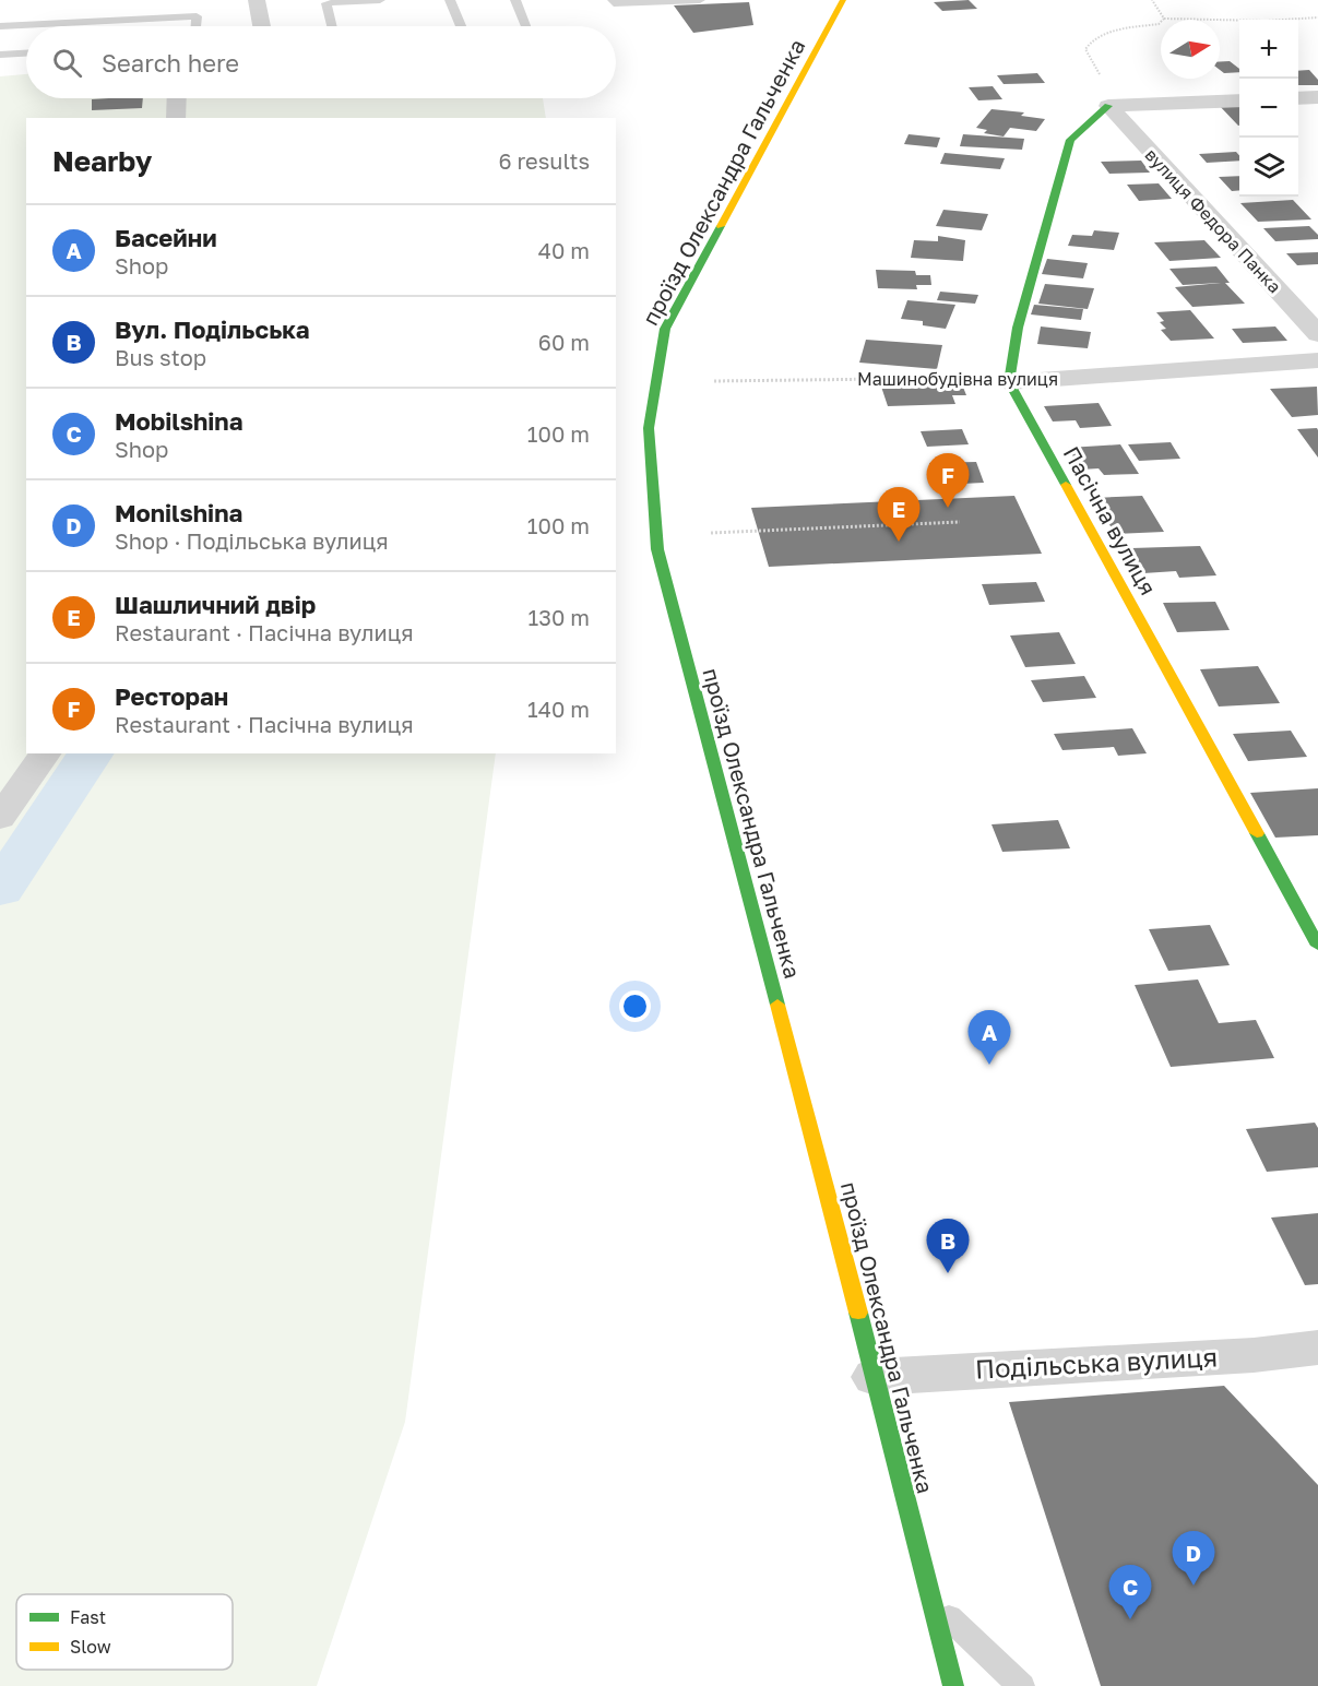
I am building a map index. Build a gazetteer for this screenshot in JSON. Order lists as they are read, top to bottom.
{
  "streets": {
    "main road": ["проїзд Олександра Гальченка", "Пасічна вулиця"],
    "street": ["вулиця Федора Панка", "Машинобудівна вулиця", "Подільська вулиця"]
  },
  "crossings": [
    ["проїзд Олександра Гальченка", "Подільська вулиця"],
    ["Машинобудівна вулиця", "Пасічна вулиця"]
  ],
  "legend": ["Fast", "Slow"],
  "north": "right",
  "page": {
    "map_buttons": ["+", "−"],
    "search": "Search here",
    "heading": ["Nearby", "6 results"],
    "list": [
      {
        "mark": "A",
        "name": "Басейни",
        "note": "Shop",
        "value": "40 m"
      },
      {
        "mark": "B",
        "name": "Вул. Подільська",
        "note": "Bus stop",
        "value": "60 m"
      },
      {
        "mark": "C",
        "name": "Mobilshina",
        "note": "Shop",
        "value": "100 m"
      },
      {
        "mark": "D",
        "name": "Monilshina",
        "note": "Shop · Подільська вулиця",
        "value": "100 m"
      },
      {
        "mark": "E",
        "name": "Шашличний двір",
        "note": "Restaurant · Пасічна вулиця",
        "value": "130 m"
      },
      {
        "mark": "F",
        "name": "Ресторан",
        "note": "Restaurant · Пасічна вулиця",
        "value": "140 m"
      }
    ],
    "pins": [
      "F",
      "E",
      "A",
      "B",
      "D",
      "C"
    ]
  }
}
